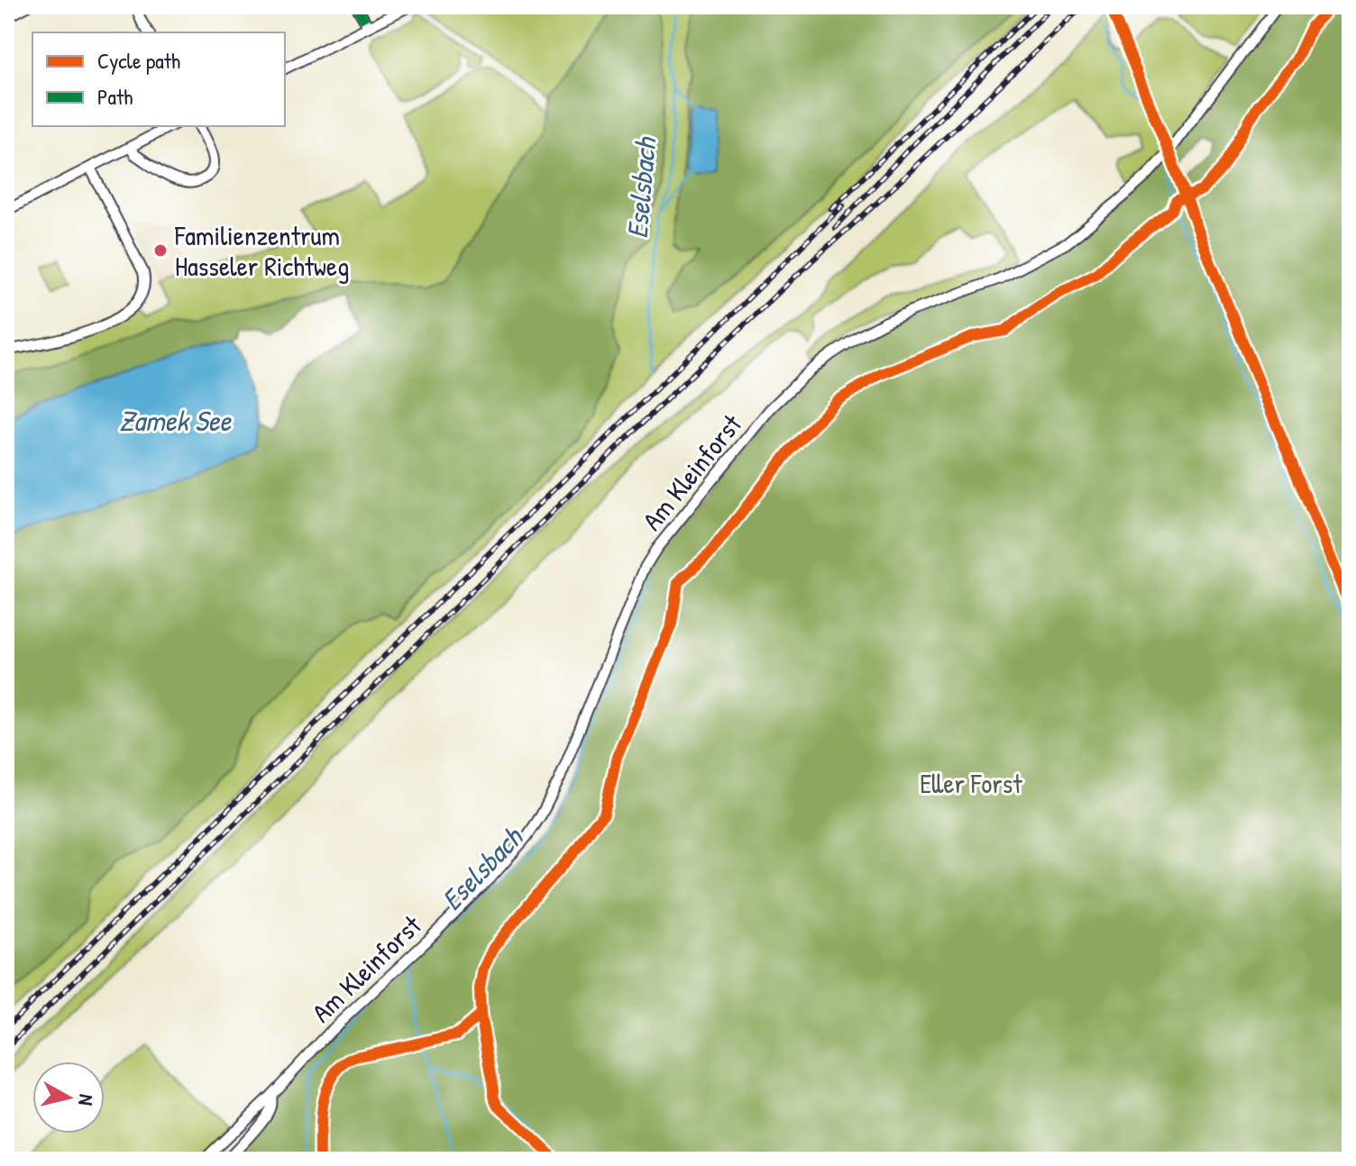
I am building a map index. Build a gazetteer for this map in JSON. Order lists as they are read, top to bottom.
{
  "streets": {
    "street": ["Am Kleinforst"]
  },
  "water": ["Eselsbach", "Zamek See"],
  "parks": ["Eller Forst"],
  "places": ["Familienzentrum Hasseler Richtweg"],
  "legend": ["Cycle path", "Path"],
  "north": "right"
}
